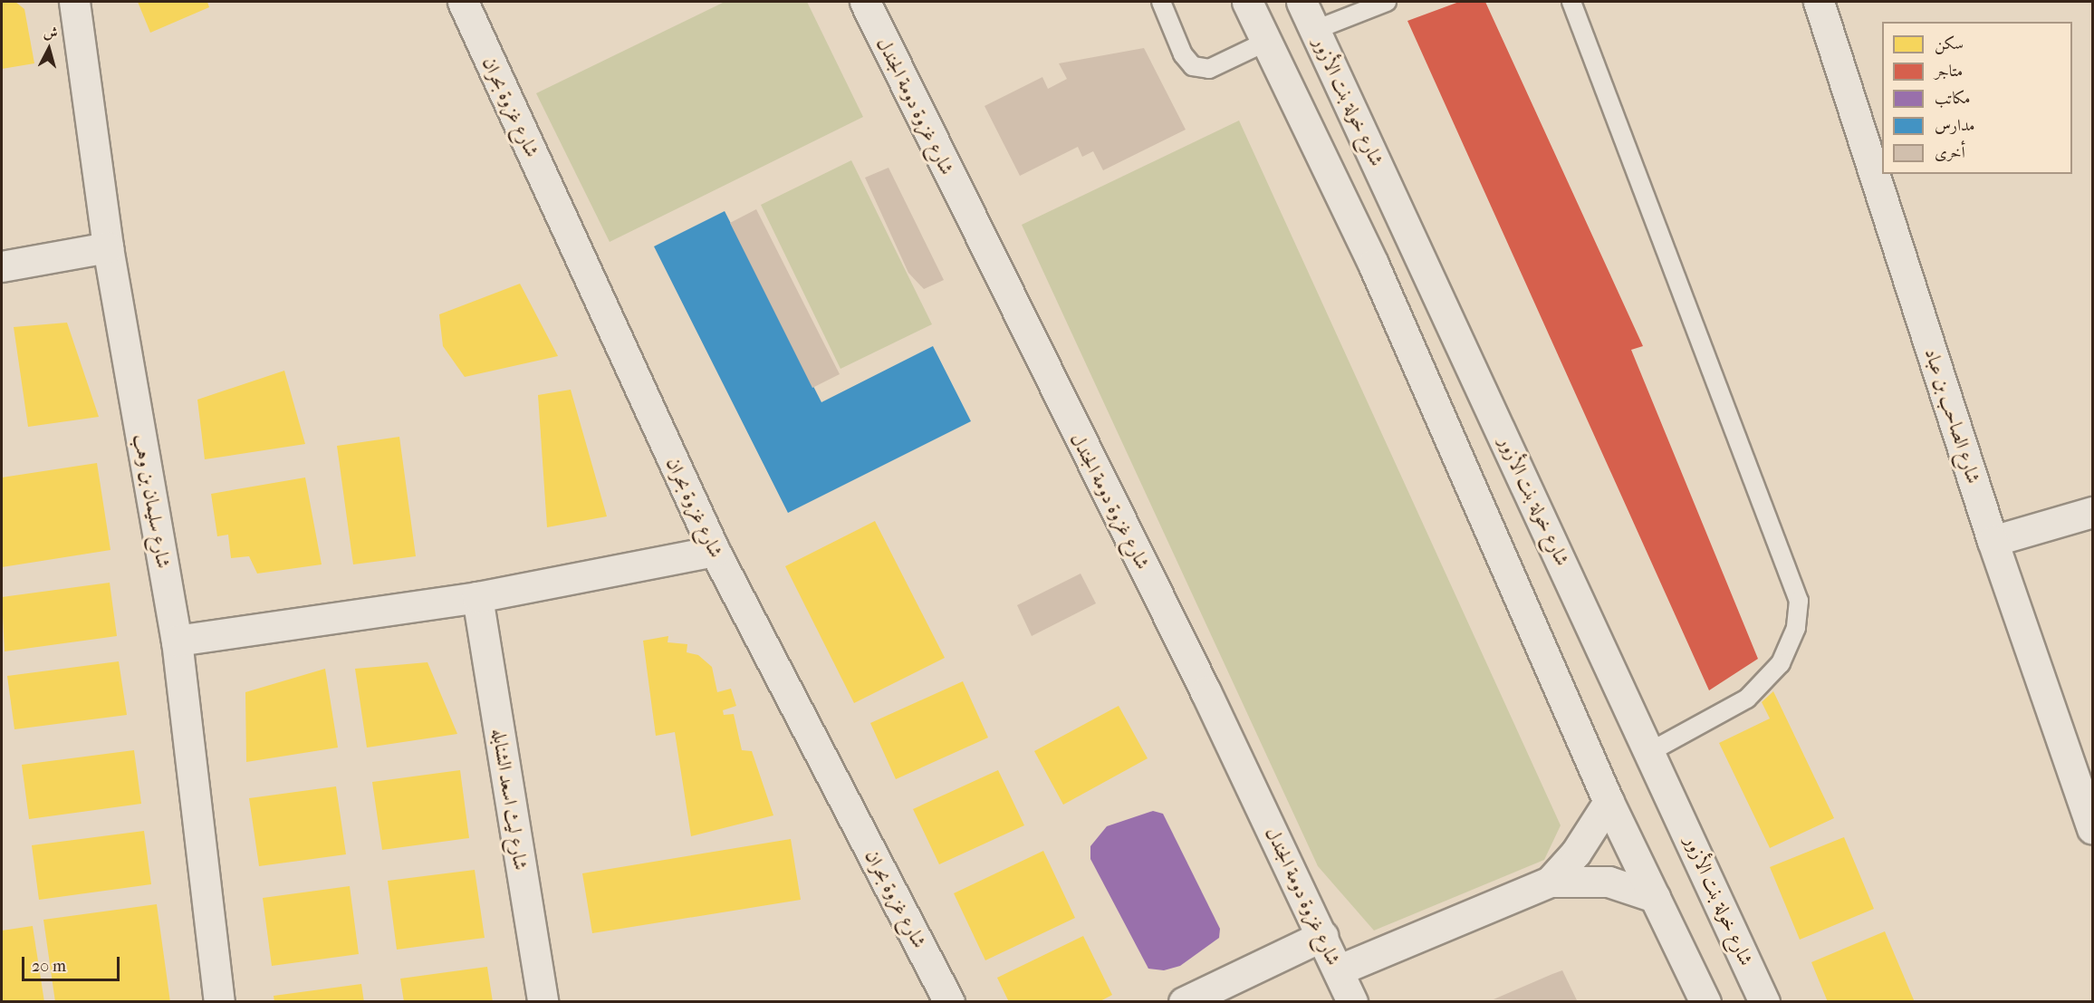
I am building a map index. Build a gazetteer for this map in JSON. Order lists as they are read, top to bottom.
{
  "streets": {
    "street": [
      "شارع خولة بنت الأزور",
      "شارع غزوة دومة الجندل",
      "شارع غزوة بحران",
      "شارع الصاحب بن عباد",
      "شارع سليمان بن وهب",
      "شارع ليث اسعد الشنابله"
    ]
  },
  "legend": [
    "سكن",
    "متاجر",
    "مكاتب",
    "مدارس",
    "أخرى"
  ],
  "scale_bar": "20 m",
  "north": "top"
}
